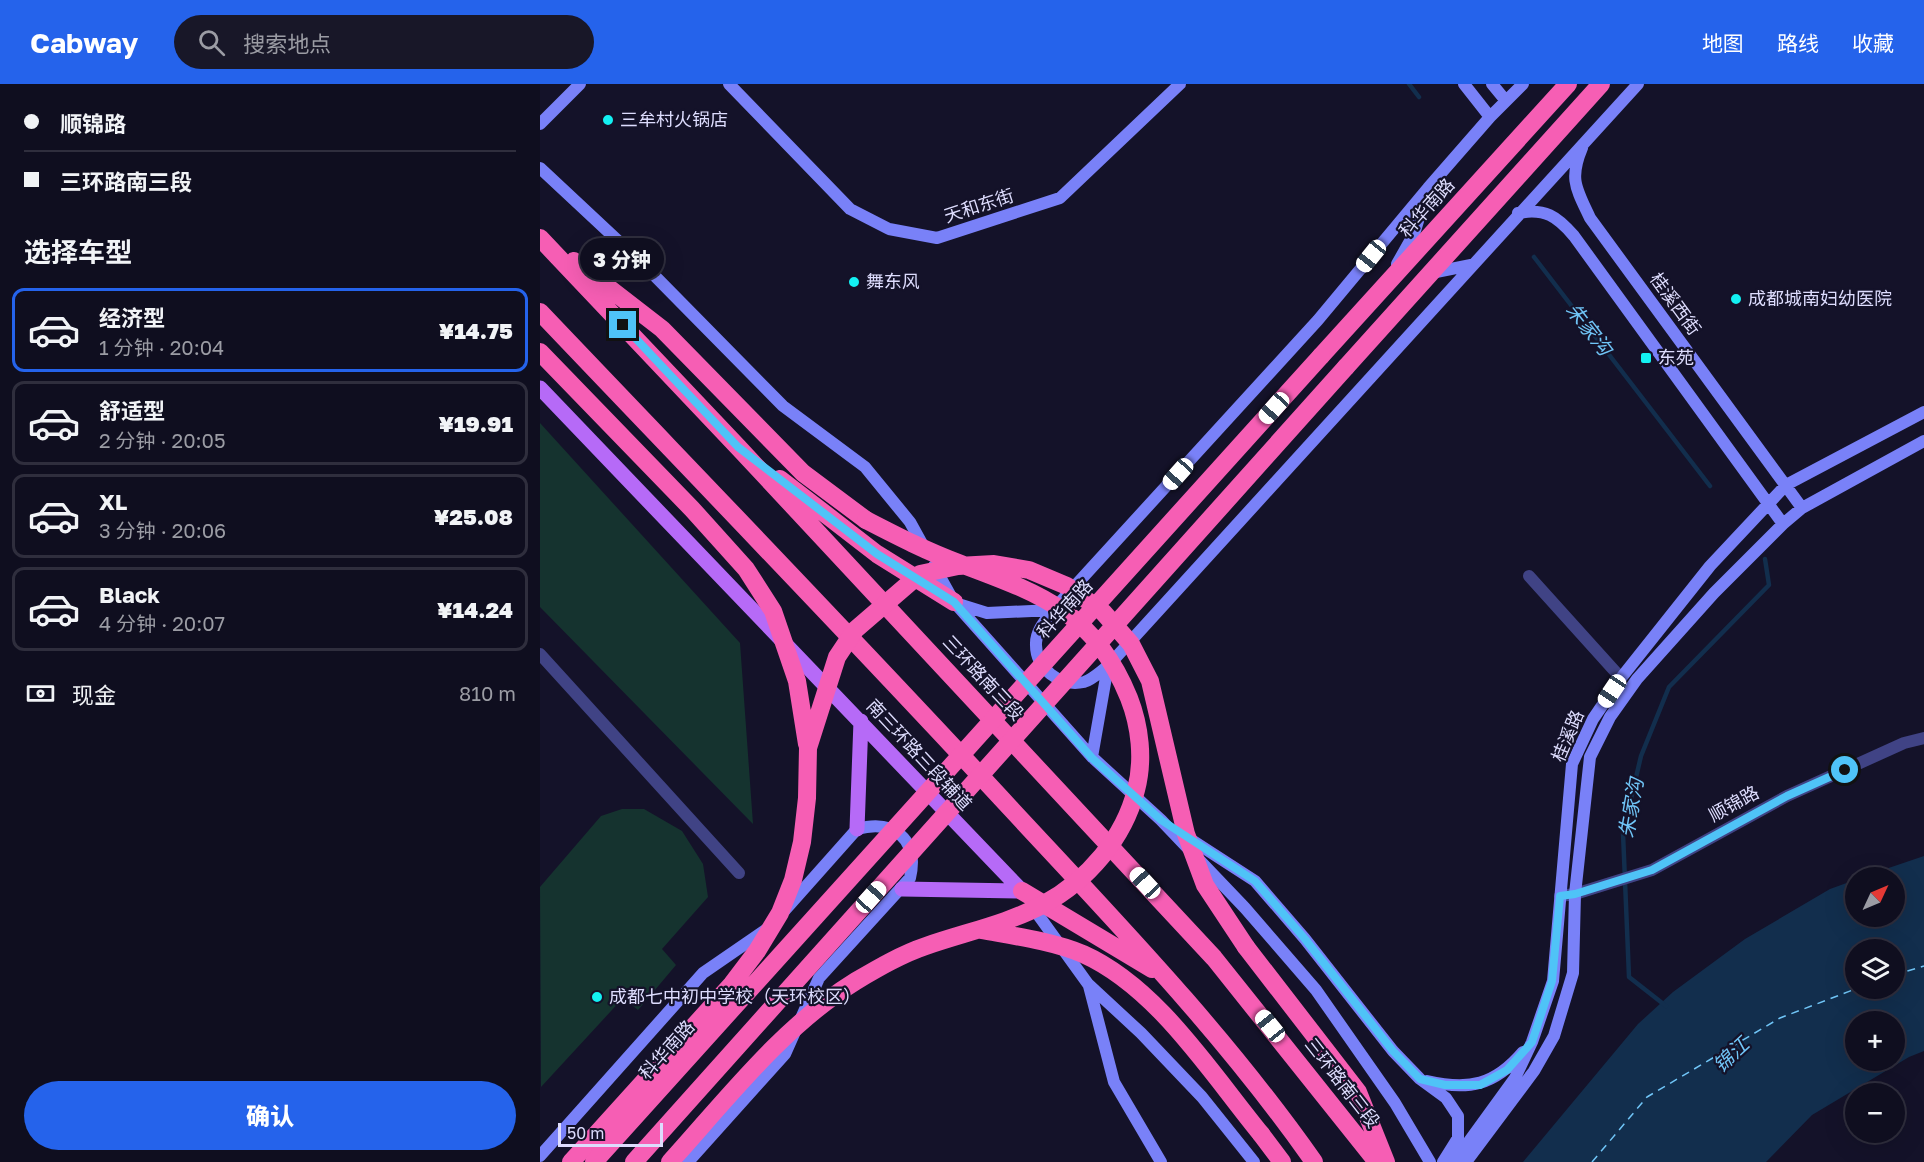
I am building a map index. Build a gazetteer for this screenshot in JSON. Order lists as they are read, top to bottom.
{
  "streets": {
    "highway": ["科华南路", "三环路南三段"],
    "main road": [
      "天和东街",
      "桂溪西街",
      "桂溪路",
      "南三环路三段辅道"
    ],
    "street": ["顺锦路"]
  },
  "crossings": [
    ["桂溪西街", "桂溪路"],
    ["桂溪路", "顺锦路"]
  ],
  "water": ["朱家沟", "锦江"],
  "places": {
    "other": [
      "三牟村火锅店",
      "舞东风",
      "成都城南妇幼医院",
      "成都七中初中学校（天环校区）"
    ],
    "transit": ["东苑"]
  },
  "scale_bar": "50 m",
  "north": "top right",
  "page": {
    "header": "Cabway",
    "search": "搜索地点",
    "nav": ["地图", "路线", "收藏"],
    "banner": ["顺锦路", "三环路南三段"],
    "heading": "选择车型",
    "bubble": "3 分钟",
    "list": [
      {
        "name": "经济型",
        "note": "1 分钟 · 20:04",
        "value": "¥14.75"
      },
      {
        "name": "舒适型",
        "note": "2 分钟 · 20:05",
        "value": "¥19.91"
      },
      {
        "name": "XL",
        "note": "3 分钟 · 20:06",
        "value": "¥25.08"
      },
      {
        "name": "Black",
        "note": "4 分钟 · 20:07",
        "value": "¥14.24"
      }
    ],
    "pay": ["现金", "810 m"],
    "map_buttons": ["+", "−"],
    "buttons": "确认",
    "scale": "50 m"
  }
}
